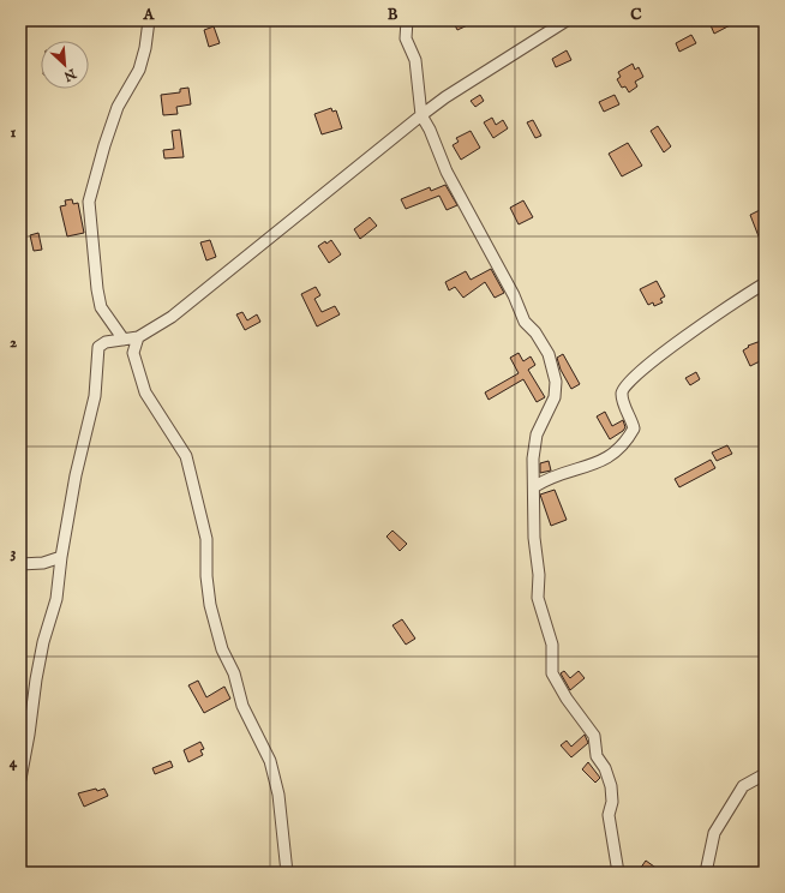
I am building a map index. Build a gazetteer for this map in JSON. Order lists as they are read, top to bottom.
{
  "north": "bottom right",
  "grid": {
    "columns": ["A", "B", "C"],
    "rows": [
      "1",
      "2",
      "3",
      "4"
    ]
  }
}
